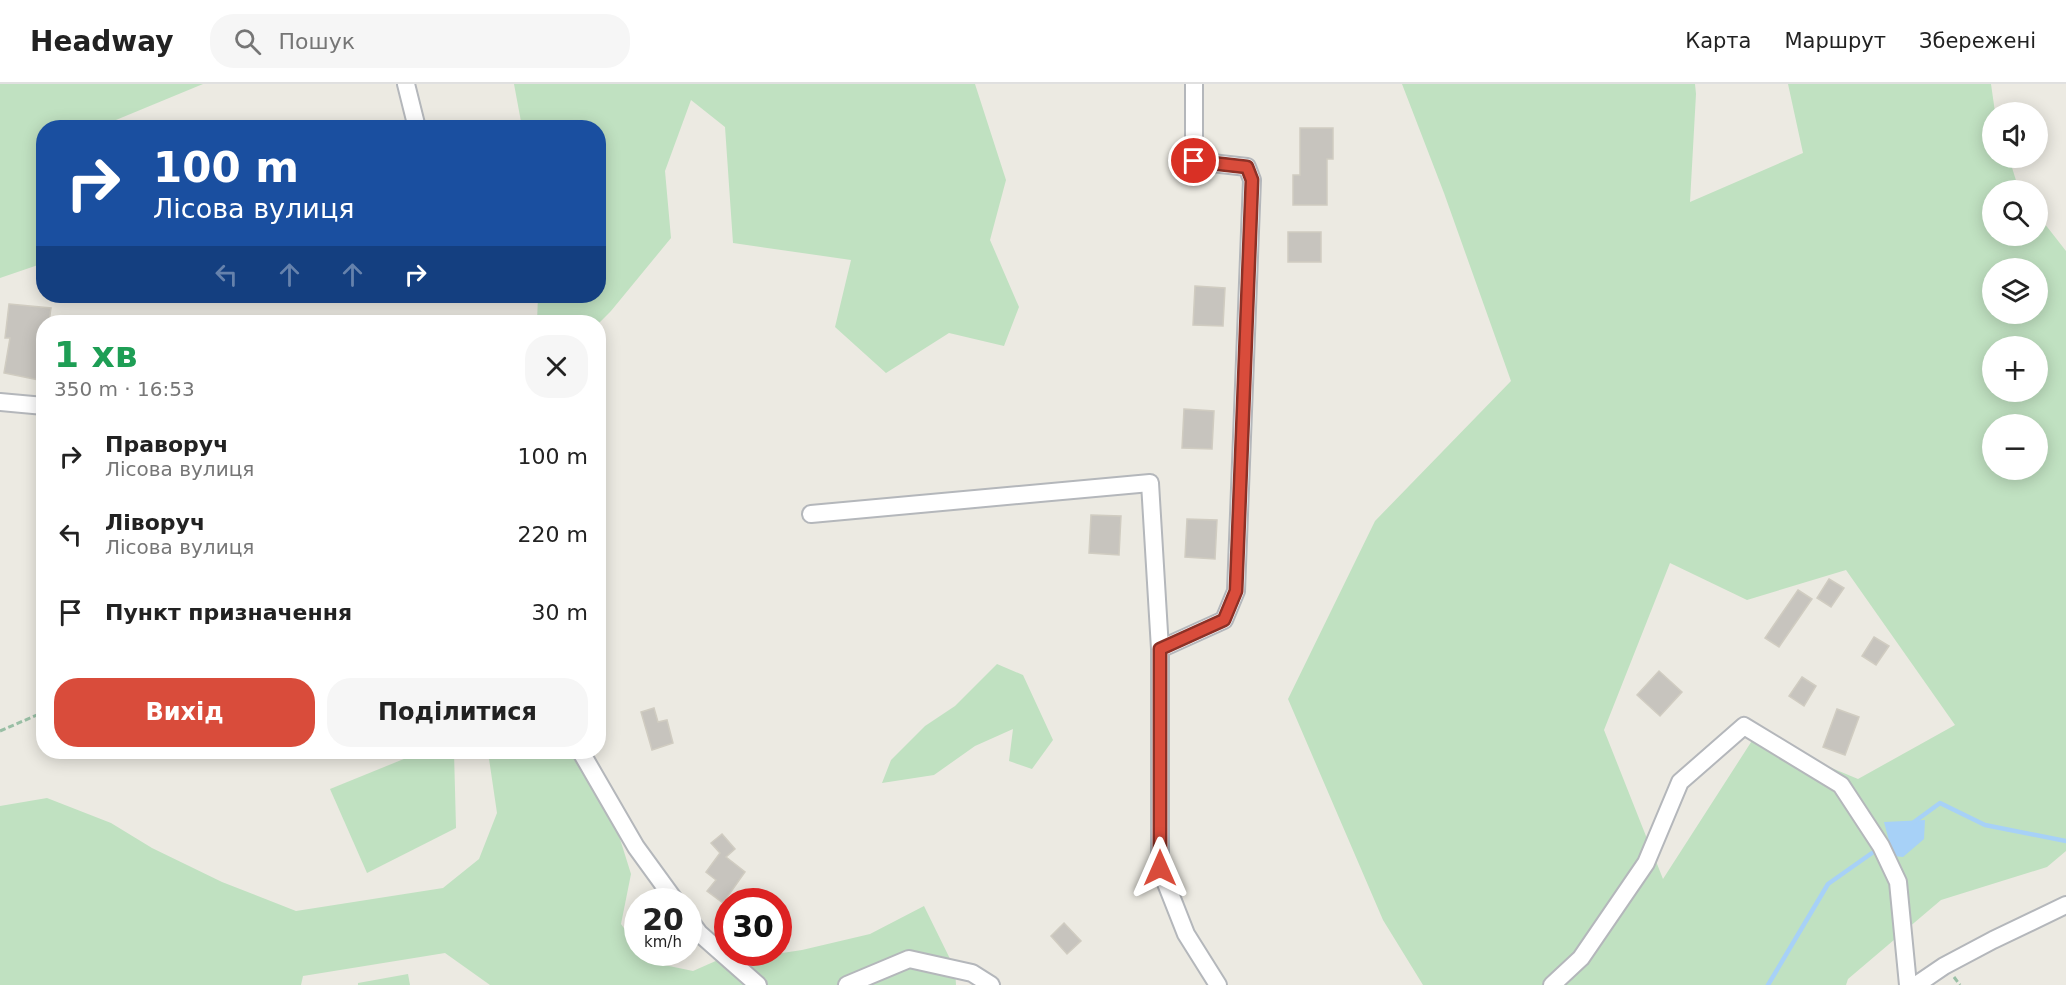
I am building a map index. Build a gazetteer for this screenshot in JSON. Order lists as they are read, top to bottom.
{
  "page": {
    "header": "Headway",
    "search": "Пошук",
    "nav": ["Карта", "Маршрут", "Збережені"],
    "map_buttons": ["+", "−"],
    "turn": ["100 m", "Лісова вулиця"],
    "heading": ["1 хв", "350 m · 16:53"],
    "list": [
      {
        "name": "Праворуч",
        "note": "Лісова вулиця",
        "value": "100 m"
      },
      {
        "name": "Ліворуч",
        "note": "Лісова вулиця",
        "value": "220 m"
      },
      {
        "name": "Пункт призначення",
        "value": "30 m"
      }
    ],
    "buttons": ["Вихід", "Поділитися"],
    "speed": "20 km/h",
    "limit": "30"
  }
}
